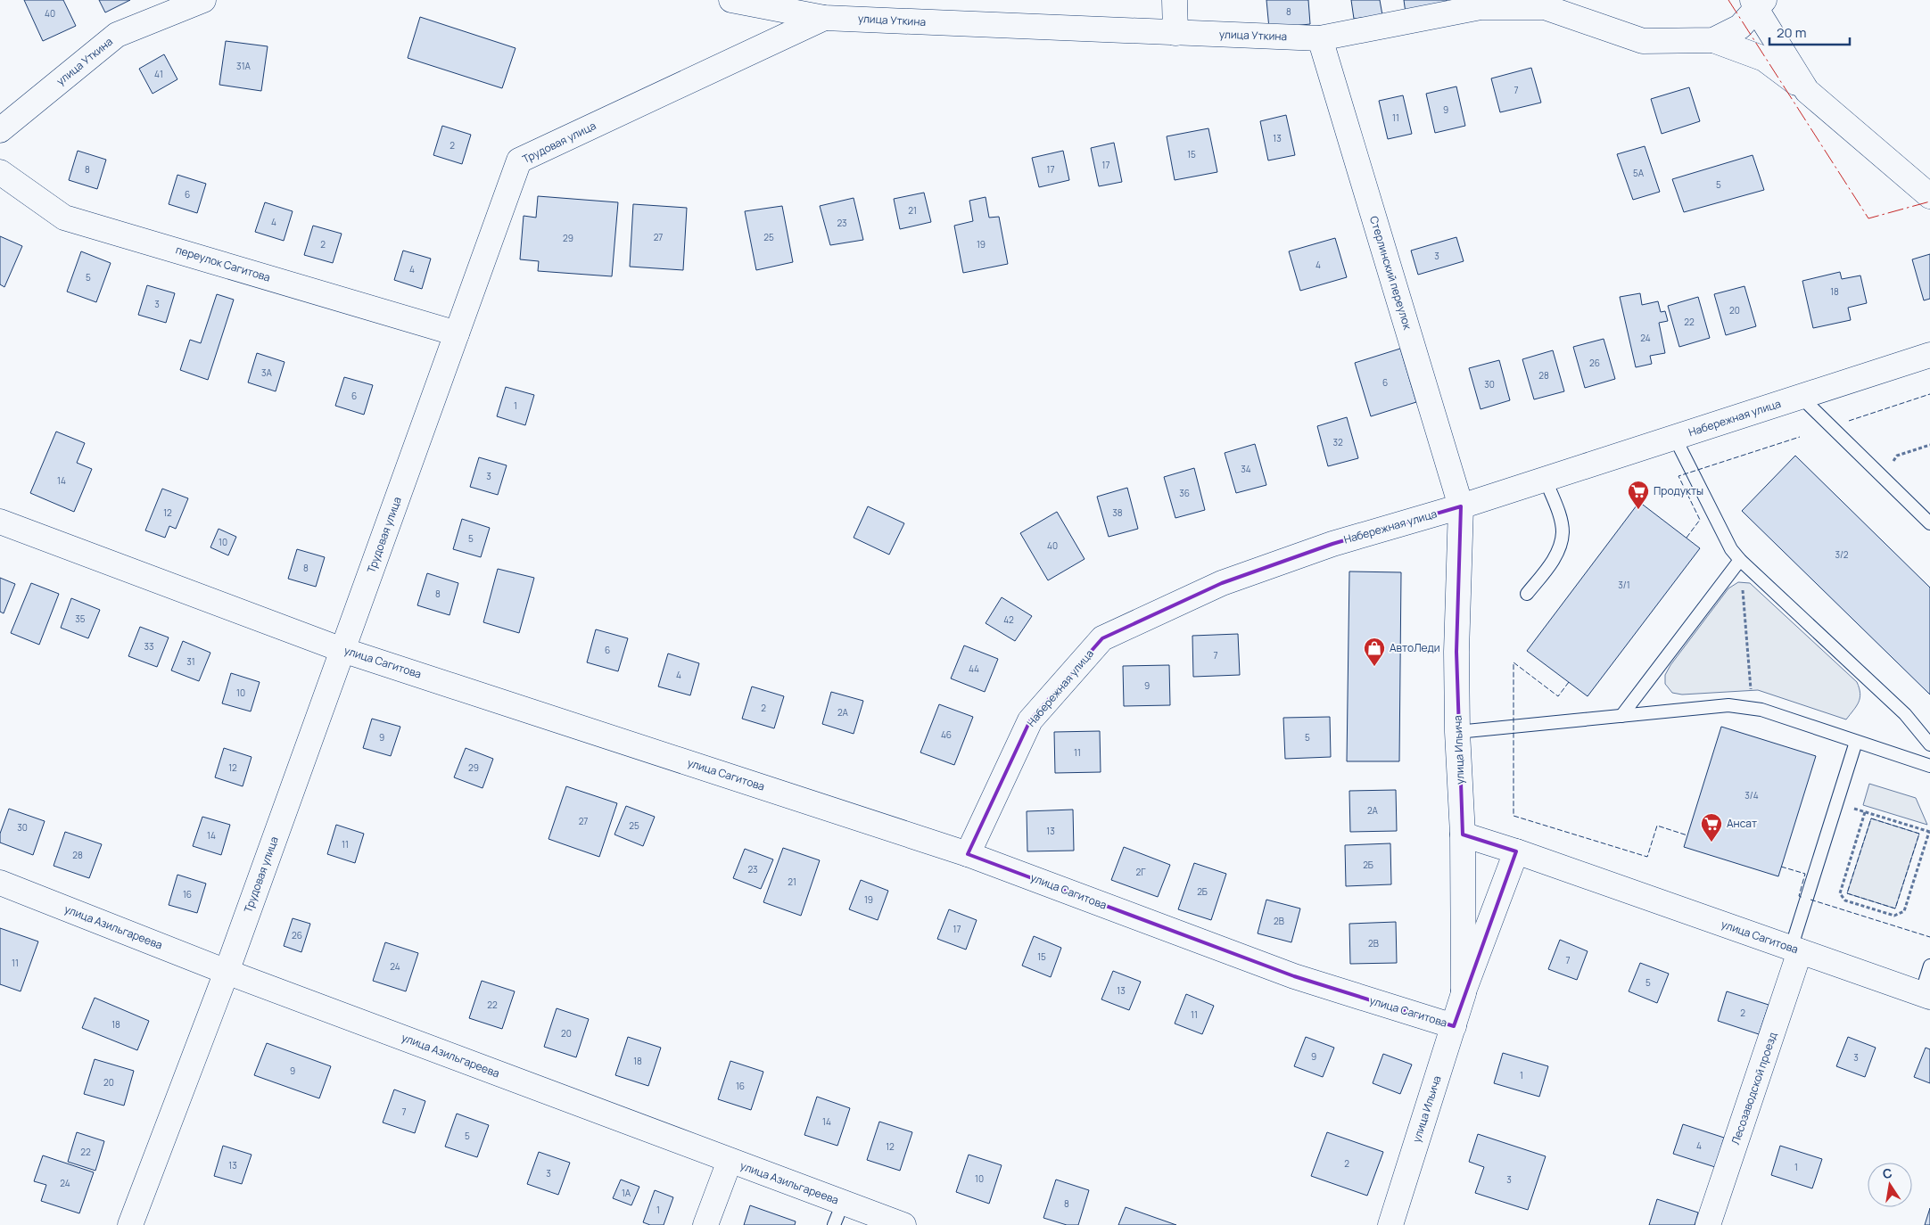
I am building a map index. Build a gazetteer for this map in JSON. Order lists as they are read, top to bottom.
{
  "streets": {
    "street": [
      "улица Уткина",
      "Трудовая улица",
      "переулок Сагитова",
      "Стерлинский переулок",
      "Набережная улица",
      "улица Сагитова",
      "улица Ильича",
      "улица Азильгареева",
      "Лесозаводской проезд"
    ]
  },
  "crossings": [
    ["улица Уткина", "Трудовая улица"],
    ["улица Уткина", "Стерлинский переулок"],
    ["Трудовая улица", "переулок Сагитова"],
    ["Трудовая улица", "улица Сагитова"],
    ["Трудовая улица", "улица Азильгареева"],
    ["Стерлинский переулок", "Набережная улица"],
    ["Стерлинский переулок", "улица Ильича"],
    ["Набережная улица", "улица Сагитова"],
    ["Набережная улица", "улица Ильича"],
    ["улица Сагитова", "улица Ильича"],
    ["улица Сагитова", "Лесозаводской проезд"]
  ],
  "places": {
    "supermarket": ["Продукты", "Ансат"],
    "shop": ["АвтоЛеди"]
  },
  "house_numbers": [
    "8",
    "40",
    "31А",
    "41",
    "7",
    "9",
    "11",
    "13",
    "2",
    "15",
    "17",
    "8",
    "17",
    "5А",
    "5",
    "6",
    "21",
    "4",
    "23",
    "27",
    "25",
    "29",
    "2",
    "19",
    "3",
    "4",
    "4",
    "5",
    "18",
    "3",
    "20",
    "22",
    "24",
    "26",
    "3А",
    "28",
    "6",
    "30",
    "6",
    "1",
    "32",
    "34",
    "3",
    "14",
    "36",
    "12",
    "38",
    "5",
    "10",
    "40",
    "3/2",
    "8",
    "3/1",
    "8",
    "35",
    "42",
    "33",
    "6",
    "7",
    "31",
    "44",
    "4",
    "9",
    "10",
    "2",
    "2А",
    "46",
    "9",
    "5",
    "11",
    "12",
    "29",
    "3/4",
    "2А",
    "27",
    "25",
    "30",
    "13",
    "14",
    "11",
    "28",
    "2Б",
    "23",
    "2Г",
    "21",
    "2Б",
    "16",
    "19",
    "2В",
    "17",
    "26",
    "2В",
    "15",
    "7",
    "11",
    "24",
    "5",
    "13",
    "22",
    "2",
    "11",
    "18",
    "20",
    "9",
    "3",
    "18",
    "9",
    "1",
    "20",
    "16",
    "7",
    "14",
    "5",
    "4",
    "12",
    "22",
    "2",
    "13",
    "1",
    "3",
    "10",
    "3",
    "24",
    "1А",
    "8",
    "1"
  ],
  "scale_bar": "20 m",
  "north": "top"
}
